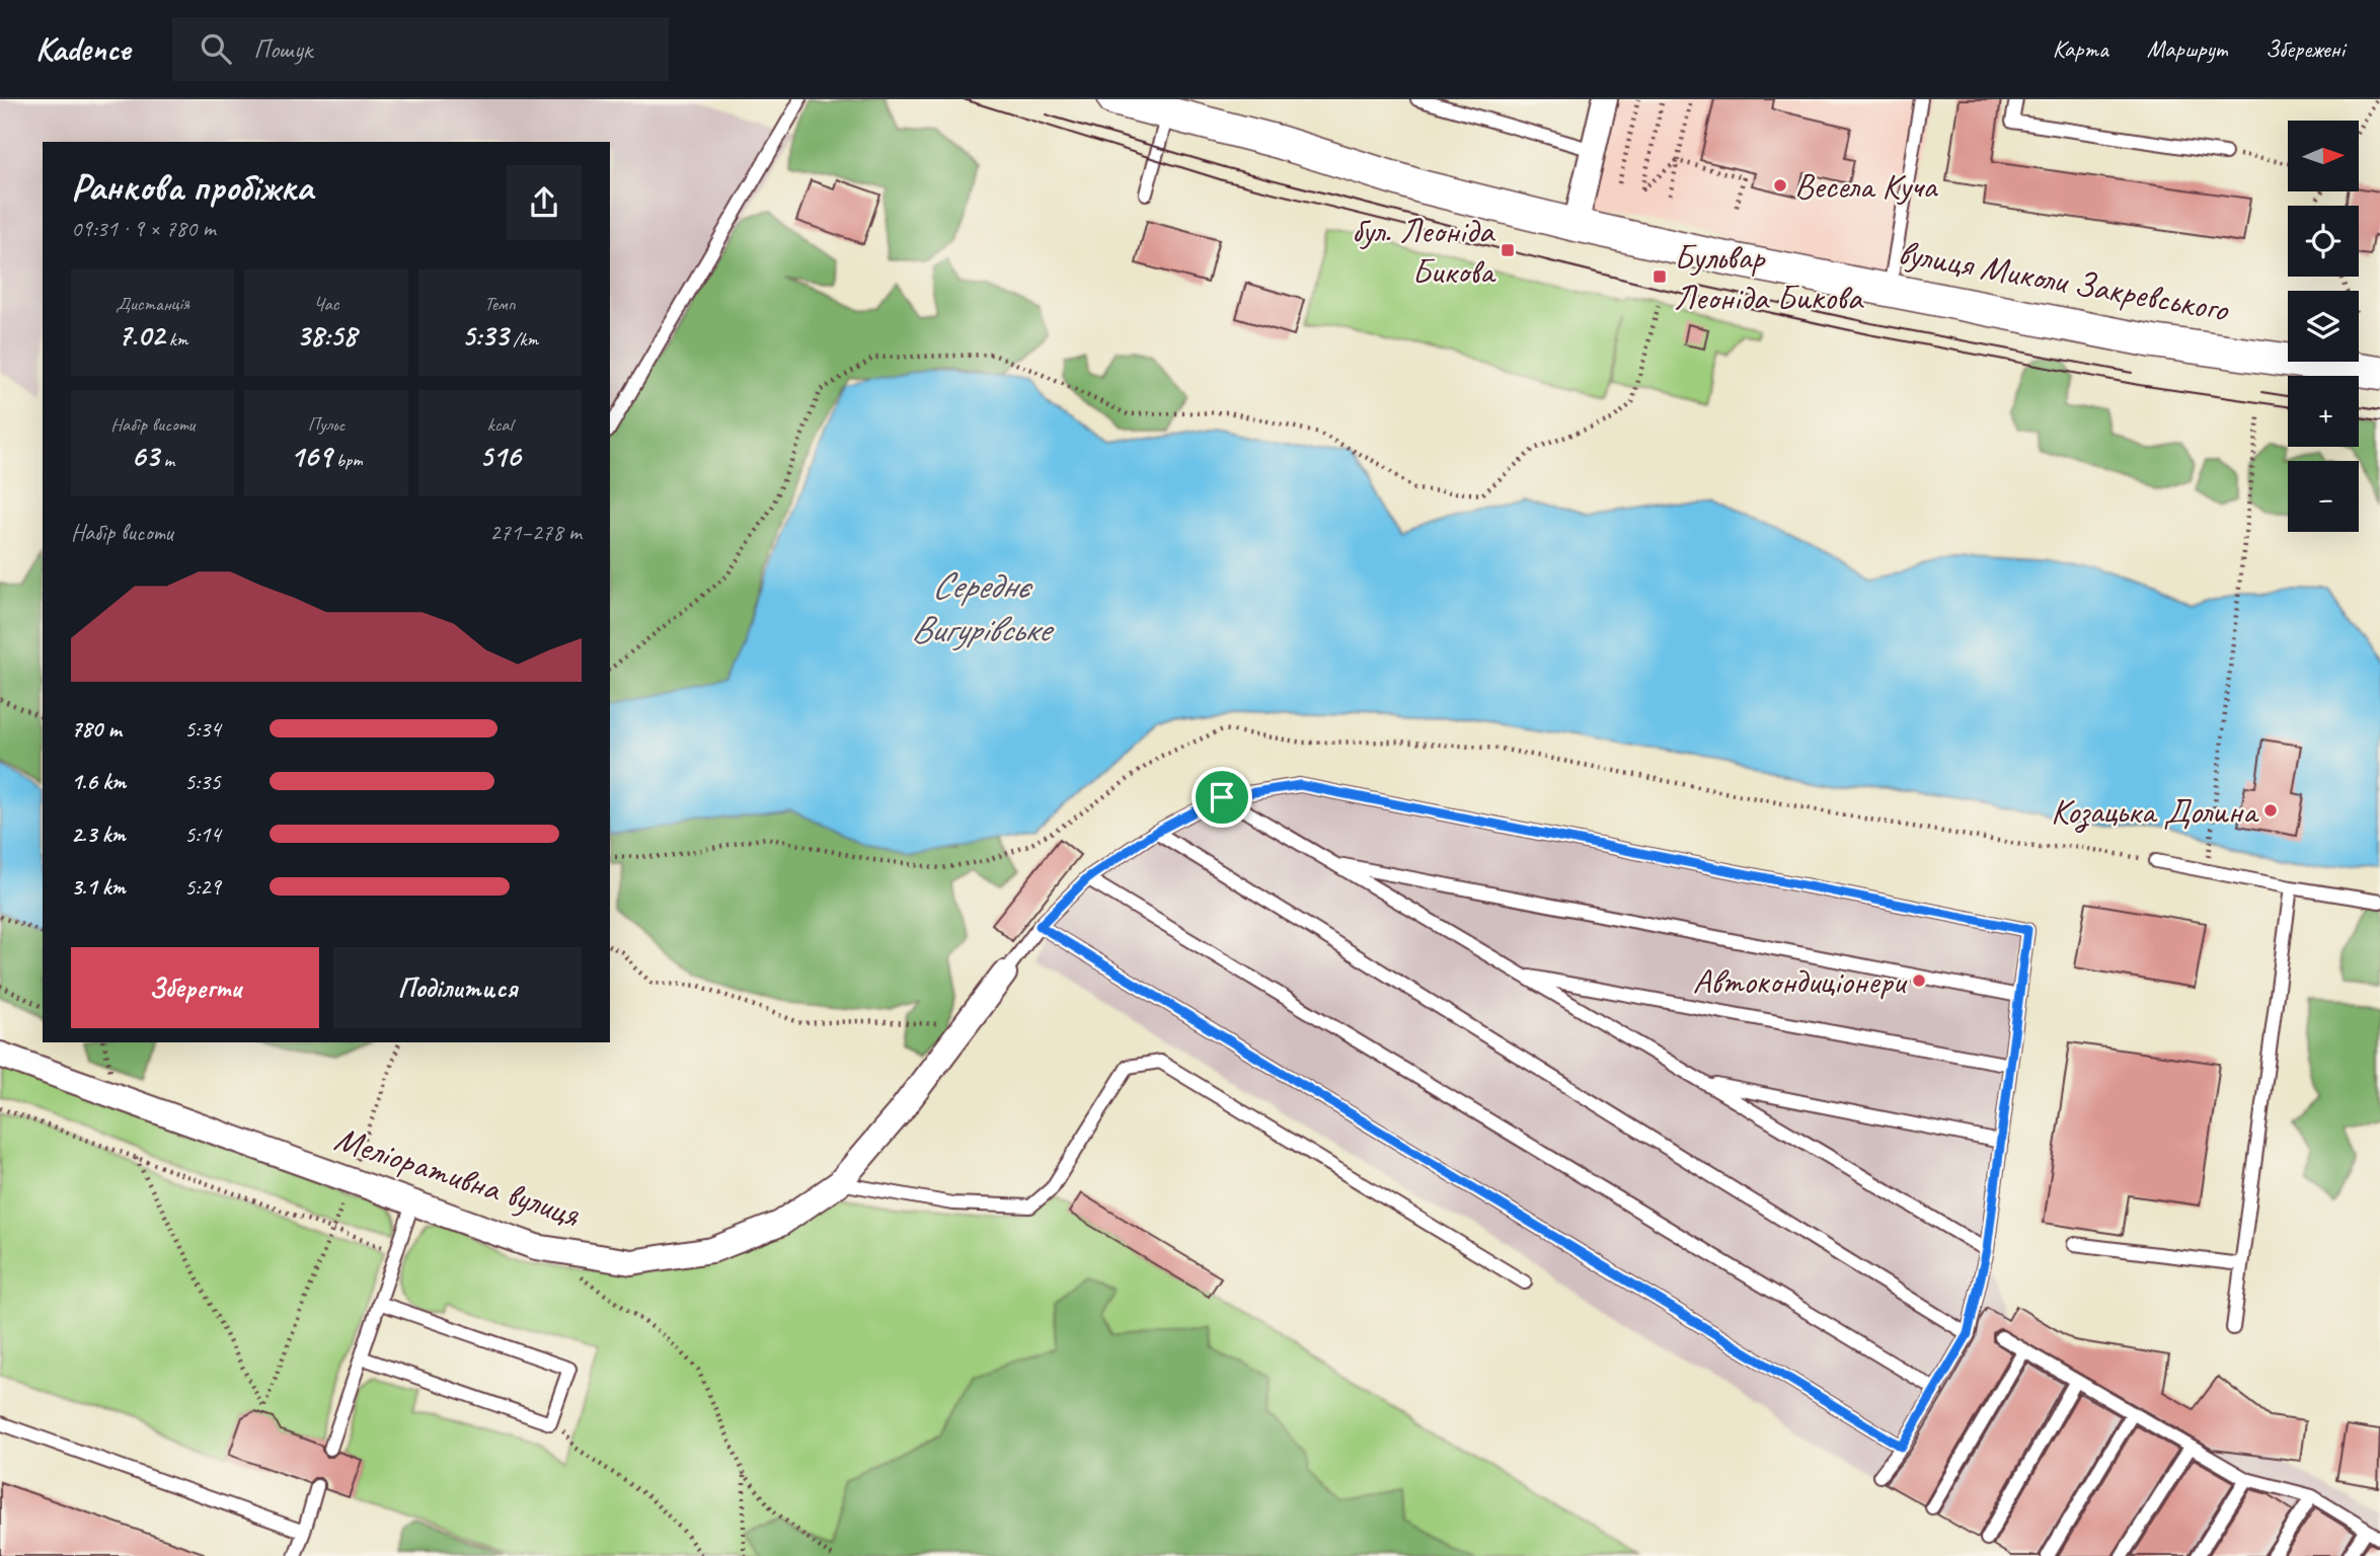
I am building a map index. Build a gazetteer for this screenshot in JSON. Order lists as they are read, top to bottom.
{
  "streets": {
    "street": ["вулиця Миколи Закревського", "Меліоративна вулиця"]
  },
  "water": ["Середнє Вигурівське"],
  "places": {
    "other": ["Весела Куча", "Козацька Долина", "Автокондиціонери"],
    "transit": ["бул. Леоніда Бикова", "Бульвар Леоніда Бикова"]
  },
  "north": "right",
  "page": {
    "header": "Kadence",
    "search": "Пошук",
    "nav": ["Карта", "Маршрут", "Збережені"],
    "map_buttons": ["+", "−"],
    "heading": ["Ранкова пробіжка", "09:31 · 9 × 780 m"],
    "stats": [
      ["Дистанція", "7.02 km"],
      ["Час", "38:58"],
      ["Темп", "5:33 /km"],
      ["Набір висоти", "63 m"],
      ["Пульс", "169 bpm"],
      ["kcal", "516"]
    ],
    "chart": ["Набір висоти", "271–278 m"],
    "list": [
      {
        "name": "780 m",
        "note": "5:34"
      },
      {
        "name": "1.6 km",
        "note": "5:35"
      },
      {
        "name": "2.3 km",
        "note": "5:14"
      },
      {
        "name": "3.1 km",
        "note": "5:29"
      }
    ],
    "buttons": ["Зберегти", "Поділитися"]
  }
}
